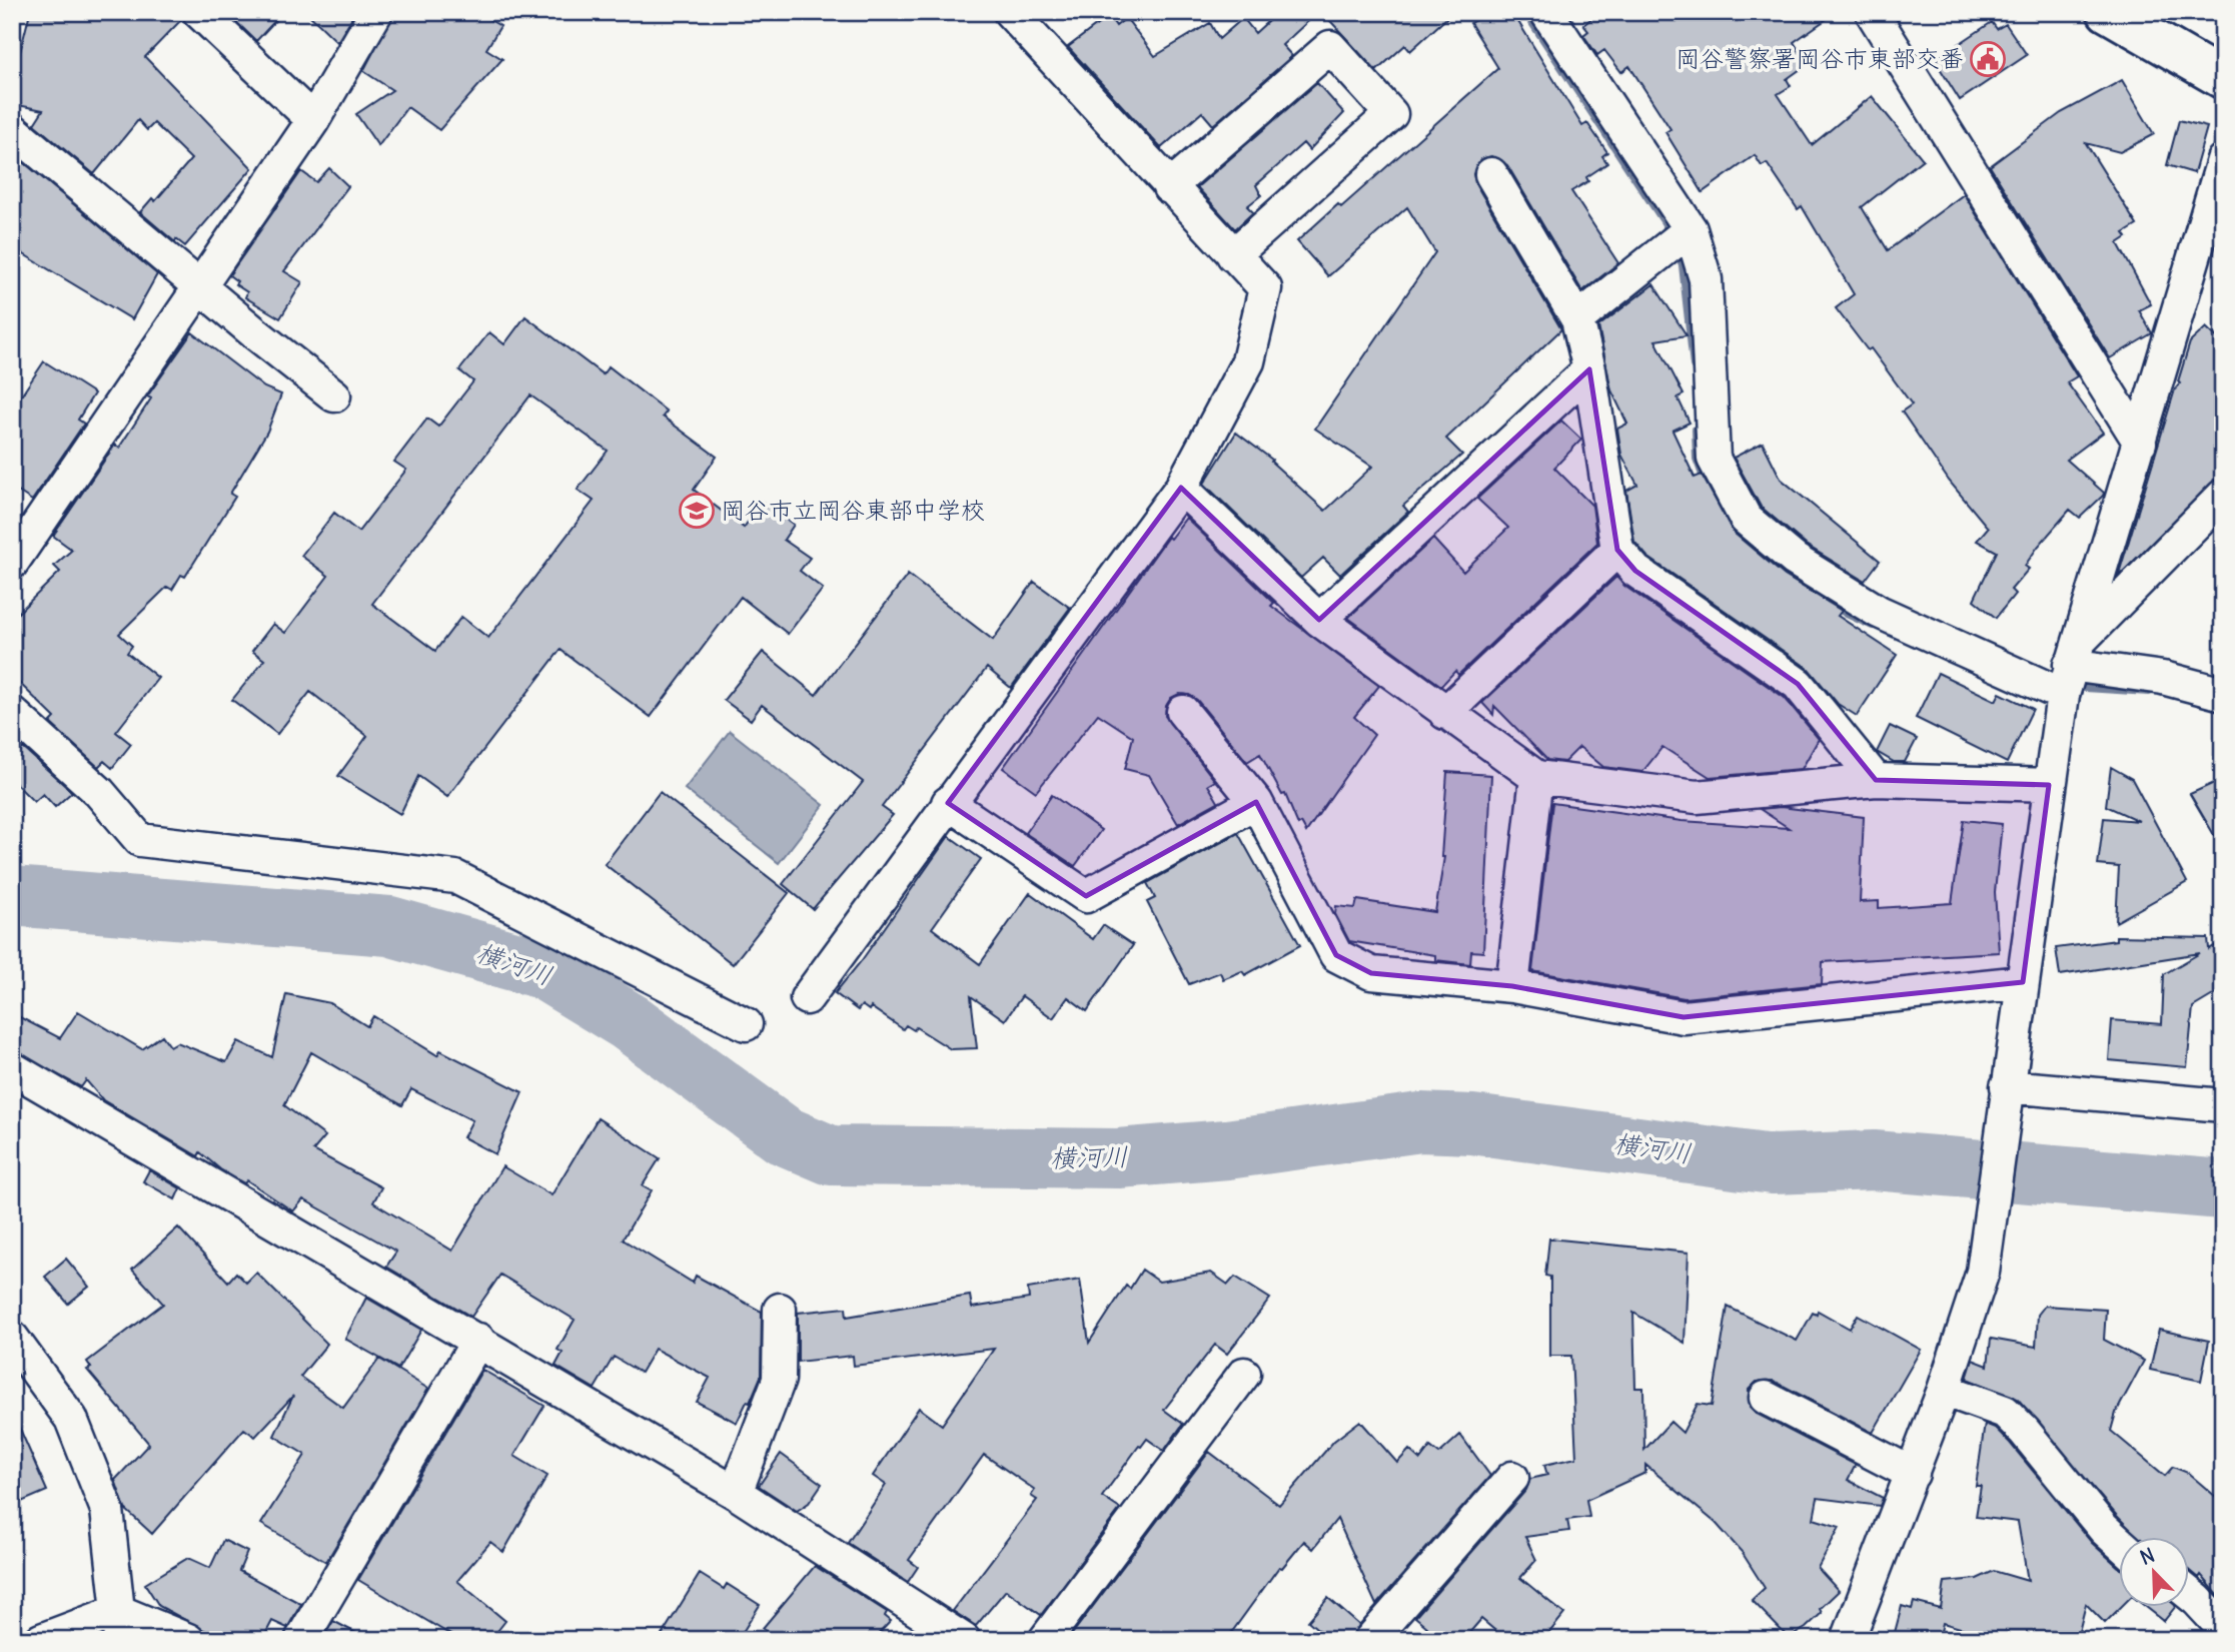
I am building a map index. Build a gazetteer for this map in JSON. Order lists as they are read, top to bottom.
{
  "water": ["横河川"],
  "places": {
    "public building": ["岡谷警察署岡谷市東部交番"],
    "school or university": ["岡谷市立岡谷東部中学校"]
  },
  "north": "top left"
}
